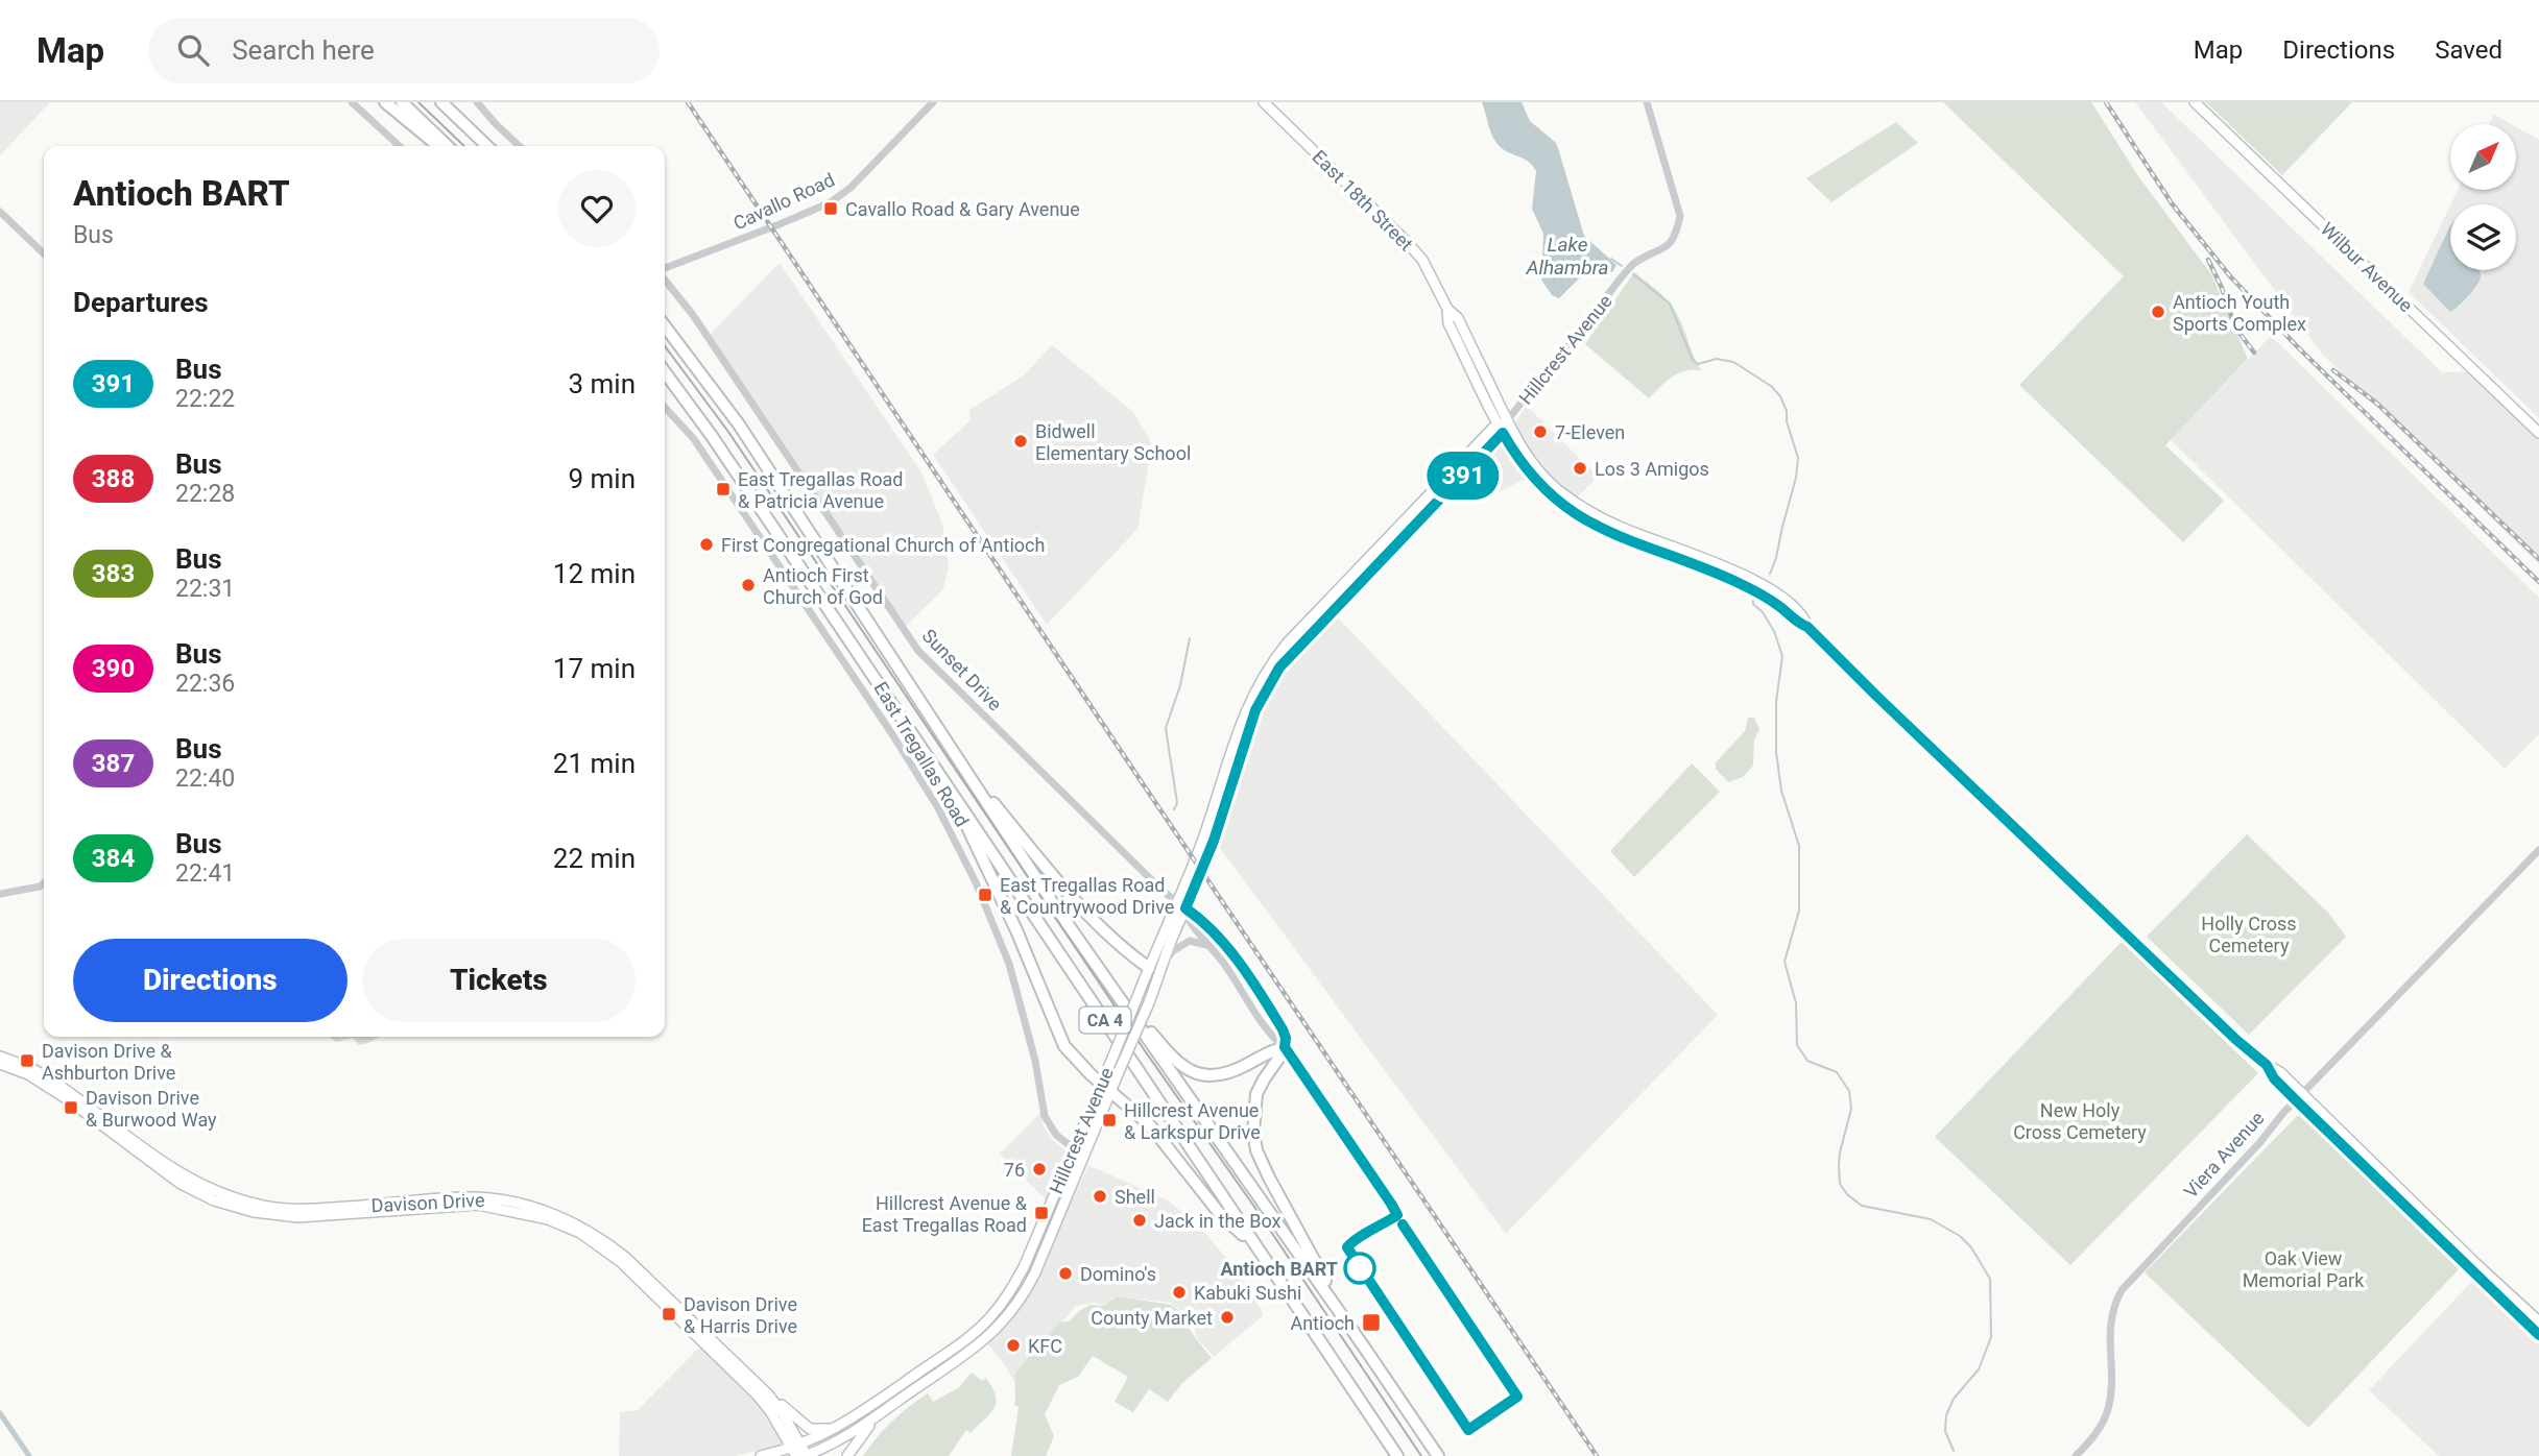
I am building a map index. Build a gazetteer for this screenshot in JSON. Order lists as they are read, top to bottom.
{
  "streets": {
    "highway": ["CA 4"],
    "main road": [
      "East 18th Street",
      "Wilbur Avenue",
      "Hillcrest Avenue",
      "Davison Drive"
    ],
    "street": [
      "Cavallo Road",
      "Sunset Drive",
      "East Tregallas Road",
      "Viera Avenue"
    ]
  },
  "crossings": [
    ["East 18th Street", "Hillcrest Avenue"],
    ["East 18th Street", "Viera Avenue"],
    ["Hillcrest Avenue", "Sunset Drive"],
    ["Hillcrest Avenue", "East Tregallas Road"],
    ["Hillcrest Avenue", "Davison Drive"]
  ],
  "water": ["Lake Alhambra"],
  "parks": ["Holly Cross Cemetery", "New Holy Cross Cemetery", "Oak View Memorial Park"],
  "places": {
    "transit": [
      "Cavallo Road & Gary Avenue",
      "East Tregallas Road & Patricia Avenue",
      "East Tregallas Road & Countrywood Drive",
      "Davison Drive & Ashburton Drive",
      "Davison Drive & Burwood Way",
      "Hillcrest Avenue & Larkspur Drive",
      "Hillcrest Avenue & East Tregallas Road",
      "Davison Drive & Harris Drive",
      "Antioch"
    ],
    "other": [
      "Antioch Youth Sports Complex",
      "7-Eleven",
      "Bidwell Elementary School",
      "Los 3 Amigos",
      "First Congregational Church of Antioch",
      "Antioch First Church of God",
      "76",
      "Shell",
      "Jack in the Box",
      "Antioch BART",
      "Domino's",
      "Kabuki Sushi",
      "County Market",
      "KFC"
    ]
  },
  "lines": ["bus line 391"],
  "north": "top right",
  "page": {
    "header": "Map",
    "search": "Search here",
    "nav": ["Map", "Directions", "Saved"],
    "on_map": "391",
    "heading": [
      ["Antioch BART", "Bus"],
      "Departures"
    ],
    "list": [
      {
        "mark": "391",
        "name": "Bus",
        "note": "22:22",
        "value": "3 min"
      },
      {
        "mark": "388",
        "name": "Bus",
        "note": "22:28",
        "value": "9 min"
      },
      {
        "mark": "383",
        "name": "Bus",
        "note": "22:31",
        "value": "12 min"
      },
      {
        "mark": "390",
        "name": "Bus",
        "note": "22:36",
        "value": "17 min"
      },
      {
        "mark": "387",
        "name": "Bus",
        "note": "22:40",
        "value": "21 min"
      },
      {
        "mark": "384",
        "name": "Bus",
        "note": "22:41",
        "value": "22 min"
      }
    ],
    "buttons": ["Directions", "Tickets"]
  }
}
